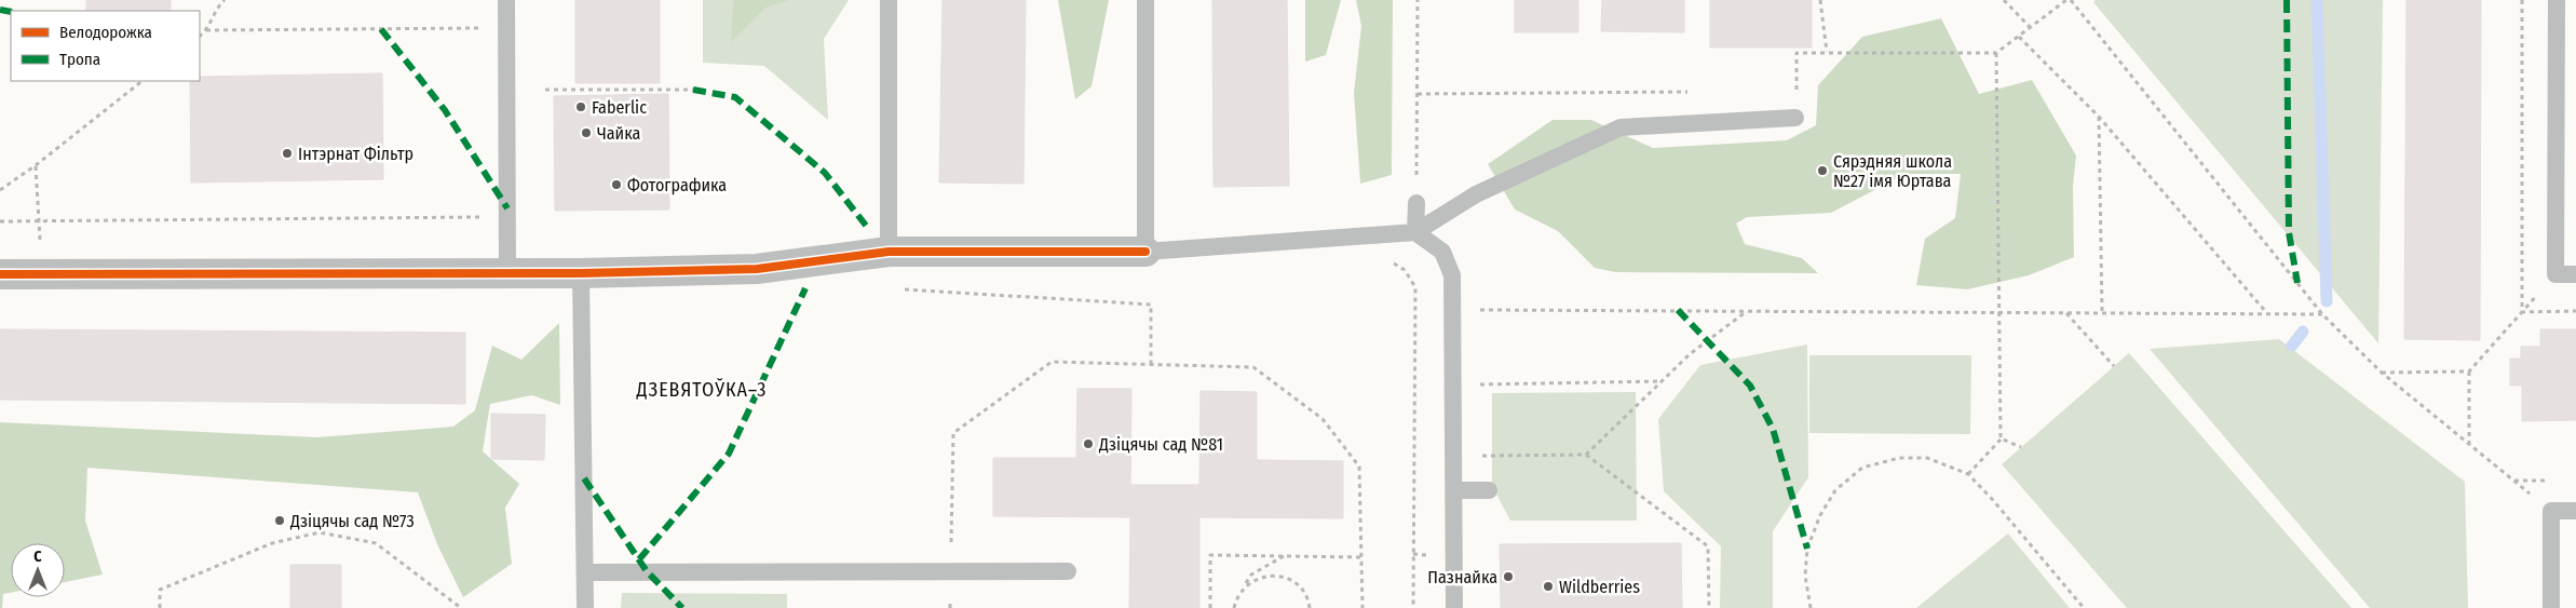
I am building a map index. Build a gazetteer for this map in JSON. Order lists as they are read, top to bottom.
{
  "districts": ["ДЗЕВЯТОЎКА–3"],
  "places": [
    "Faberlic",
    "Чайка",
    "Інтэрнат Фільтр",
    "Сярэдняя школа №27 імя Юртава",
    "Фотографика",
    "Дзіцячы сад №81",
    "Дзіцячы сад №73",
    "Пазнайка",
    "Wildberries"
  ],
  "legend": ["Велодорожка", "Тропа"],
  "north": "top"
}
